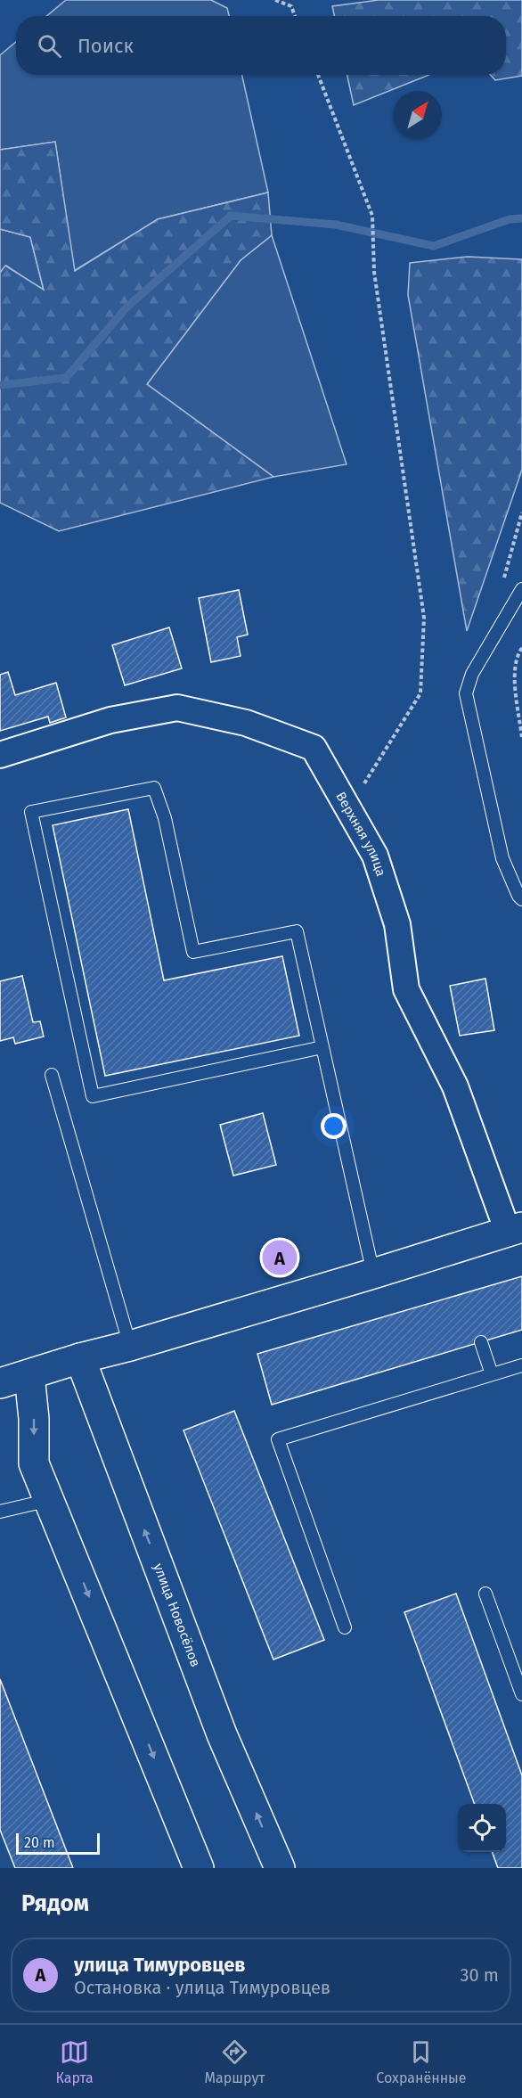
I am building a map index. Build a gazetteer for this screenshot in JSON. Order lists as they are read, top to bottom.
{
  "streets": {
    "street": ["Верхняя улица", "улица Новосёлов"]
  },
  "scale_bar": "20 m",
  "north": "top right",
  "page": {
    "search": "Поиск",
    "pins": "A",
    "scale": "20 m",
    "heading": "Рядом",
    "list": [
      {
        "mark": "A",
        "name": "улица Тимуровцев",
        "note": "Остановка · улица Тимуровцев",
        "value": "30 m"
      }
    ],
    "nav": ["Карта", "Маршрут", "Сохранённые"]
  }
}
